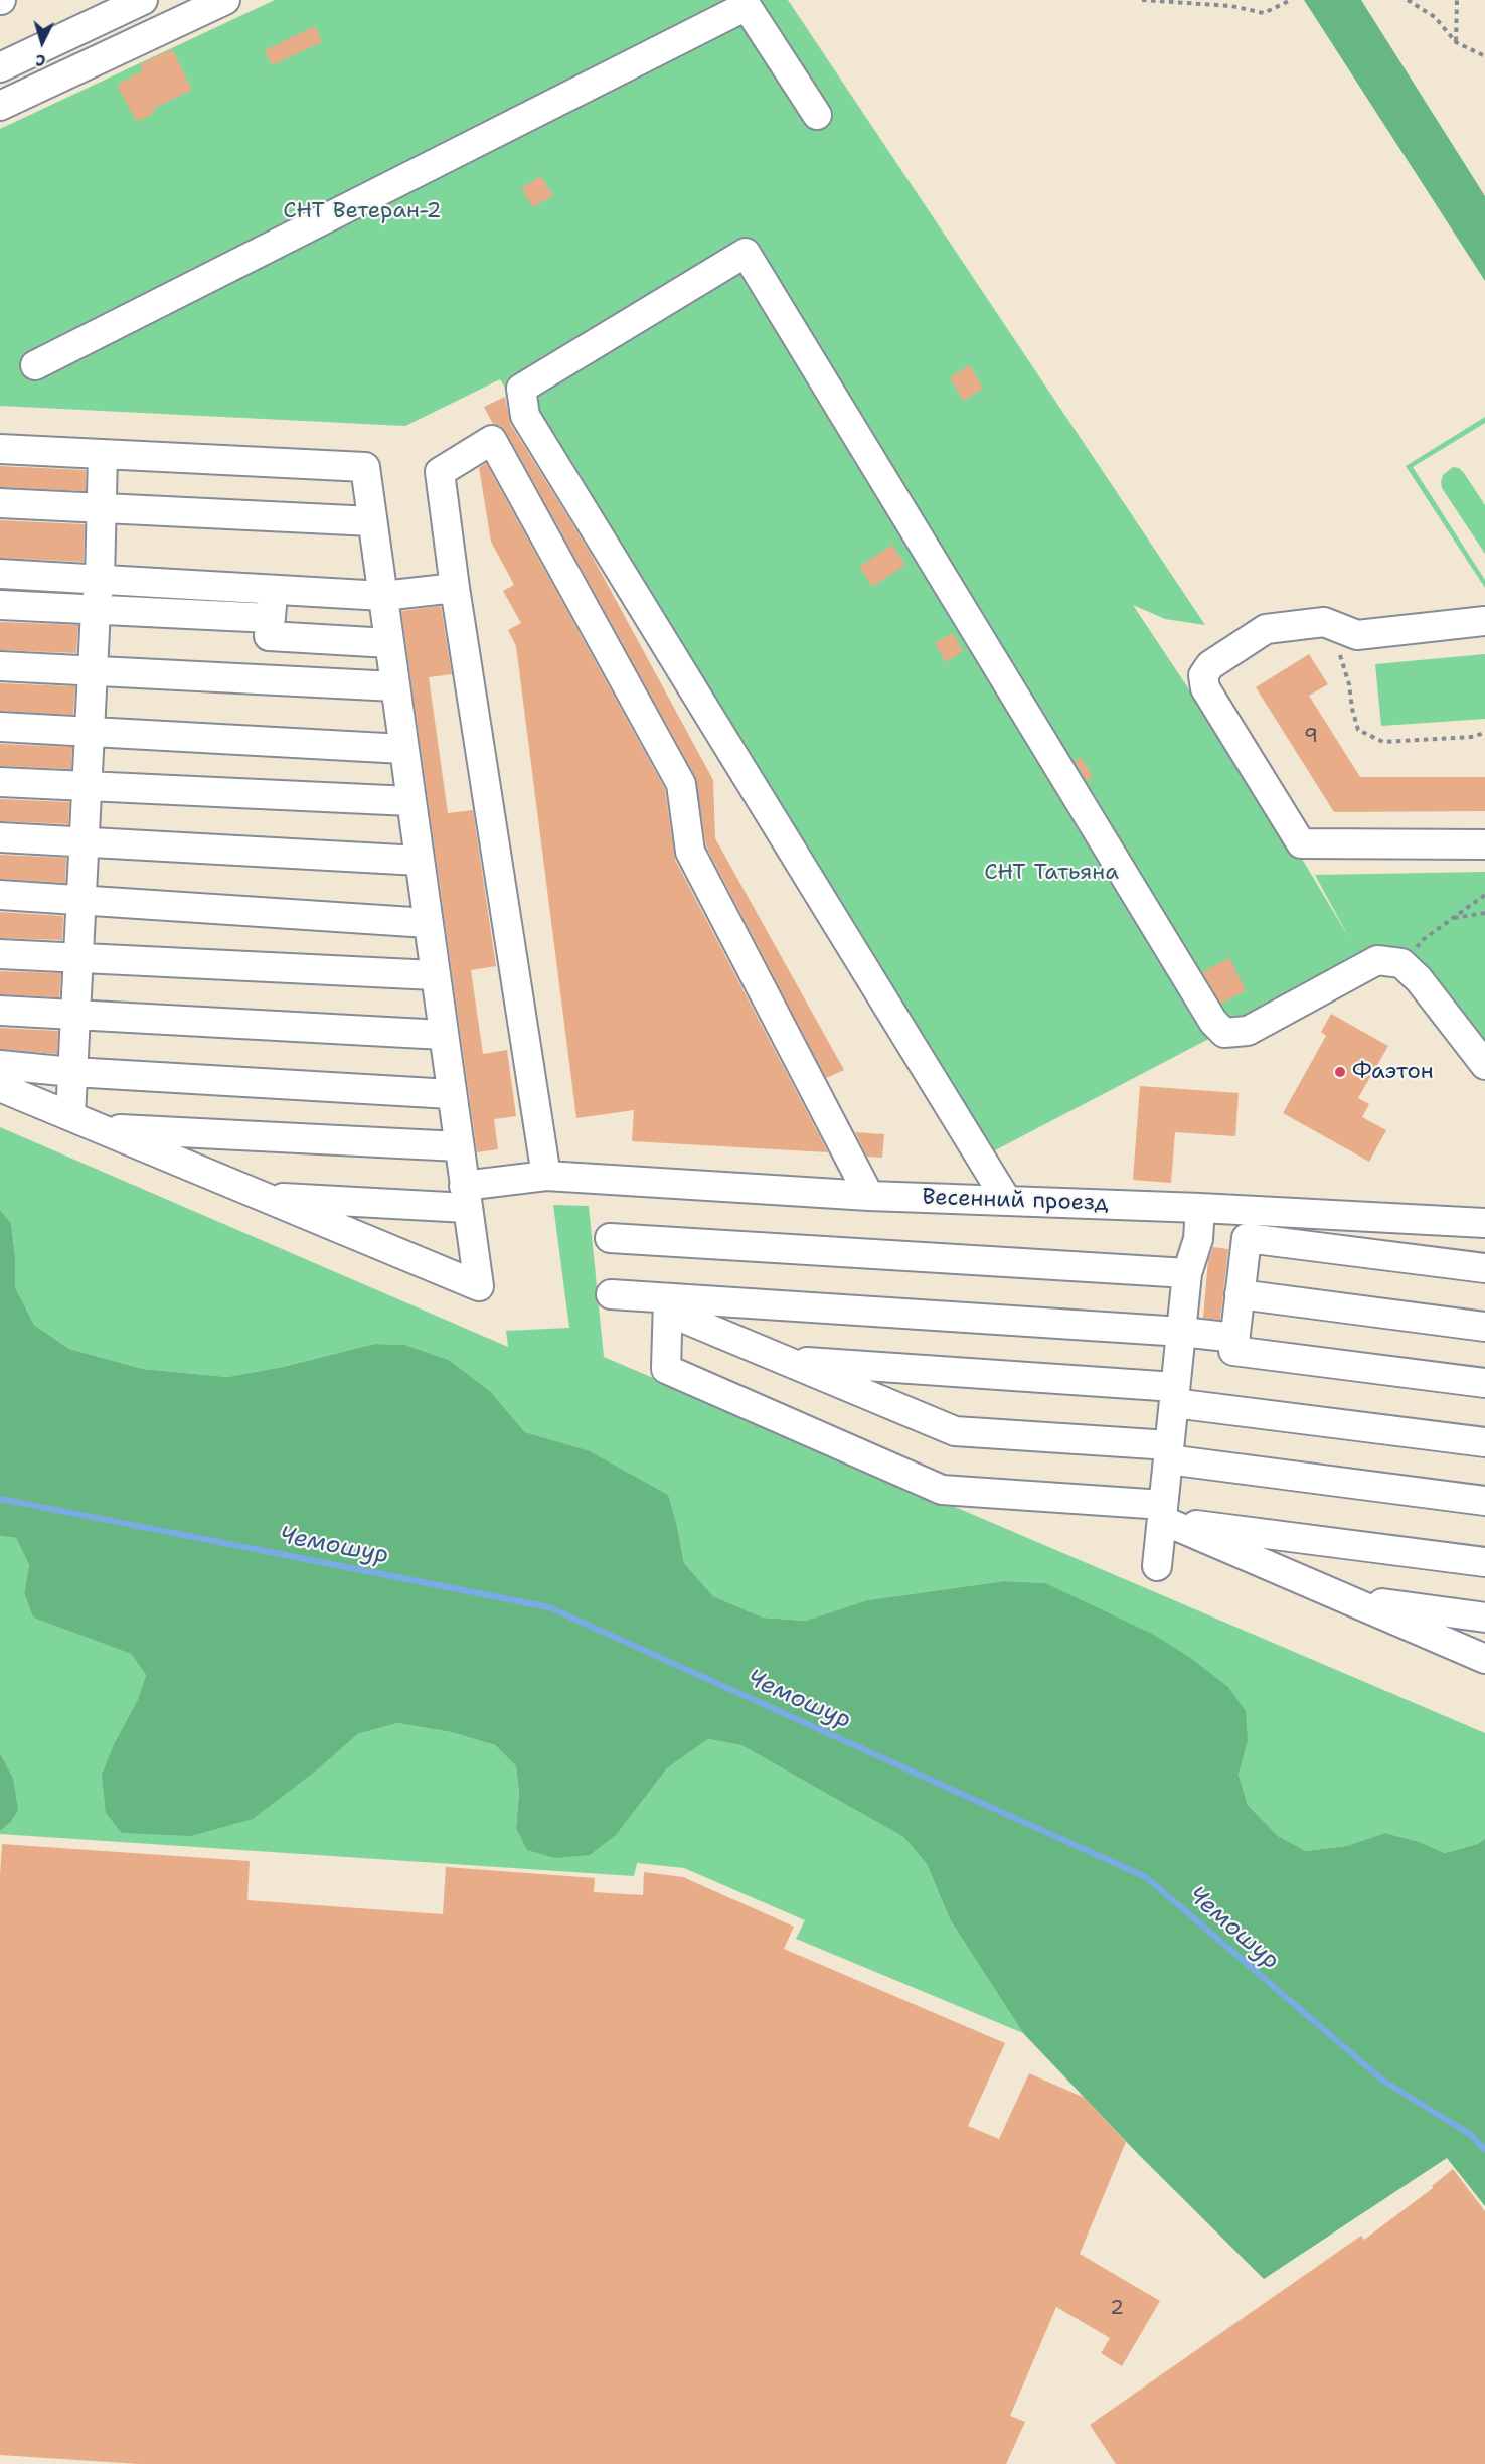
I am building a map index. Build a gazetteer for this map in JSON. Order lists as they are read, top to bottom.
{
  "streets": {
    "street": ["Весенний проезд"]
  },
  "water": ["Чемошур"],
  "parks": ["СНТ Ветеран-2", "СНТ Татьяна"],
  "places": ["Фаэтон"],
  "house_numbers": ["9", "2"],
  "north": "bottom"
}
